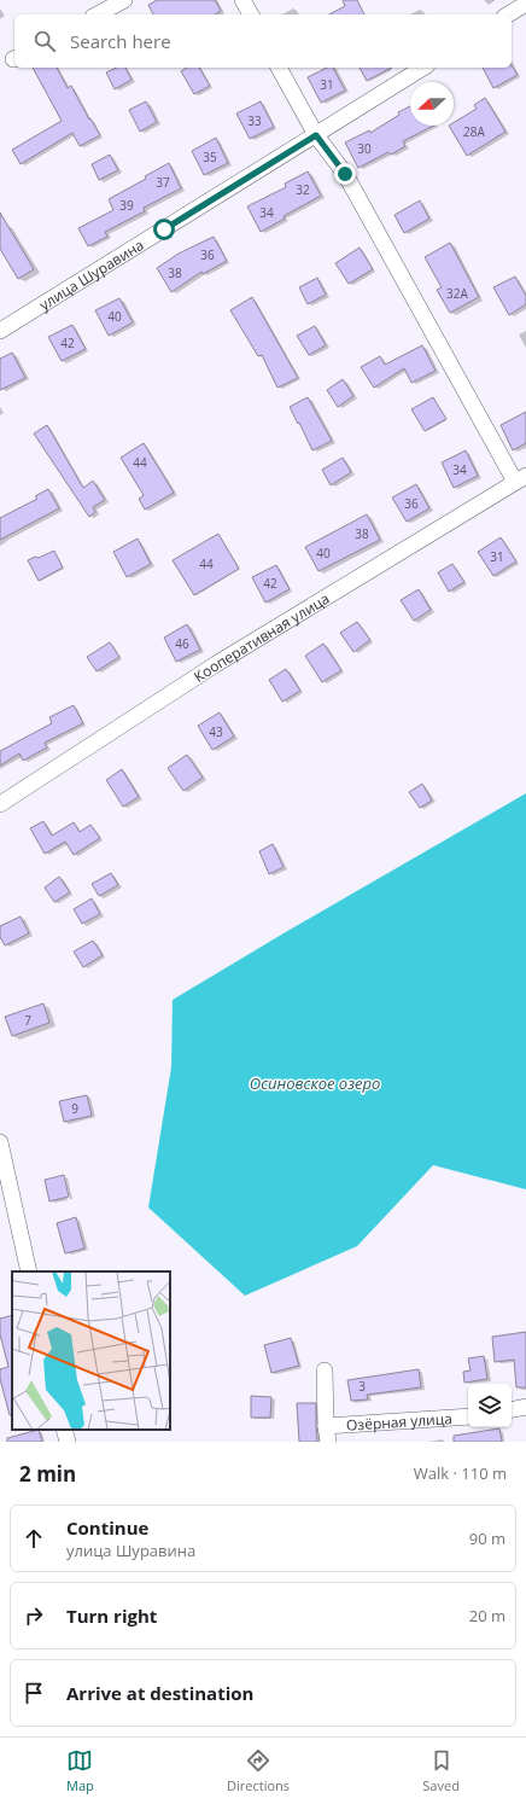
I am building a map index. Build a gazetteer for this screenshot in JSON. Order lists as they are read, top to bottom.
{
  "streets": {
    "street": ["улица Шуравина", "Кооперативная улица", "Озёрная улица"]
  },
  "water": ["Осиновское озеро"],
  "house_numbers": [
    "31",
    "33",
    "28А",
    "30",
    "35",
    "37",
    "32",
    "39",
    "34",
    "36",
    "38",
    "32А",
    "40",
    "42",
    "44",
    "34",
    "36",
    "38",
    "40",
    "31",
    "44",
    "42",
    "46",
    "43",
    "7",
    "9",
    "3"
  ],
  "north": "left",
  "page": {
    "search": "Search here",
    "heading": ["2 min", "Walk · 110 m"],
    "list": [
      ["Continue", "улица Шуравина", "90 m"],
      ["Turn right", "20 m"],
      "Arrive at destination"
    ],
    "nav": ["Map", "Directions", "Saved"]
  }
}
